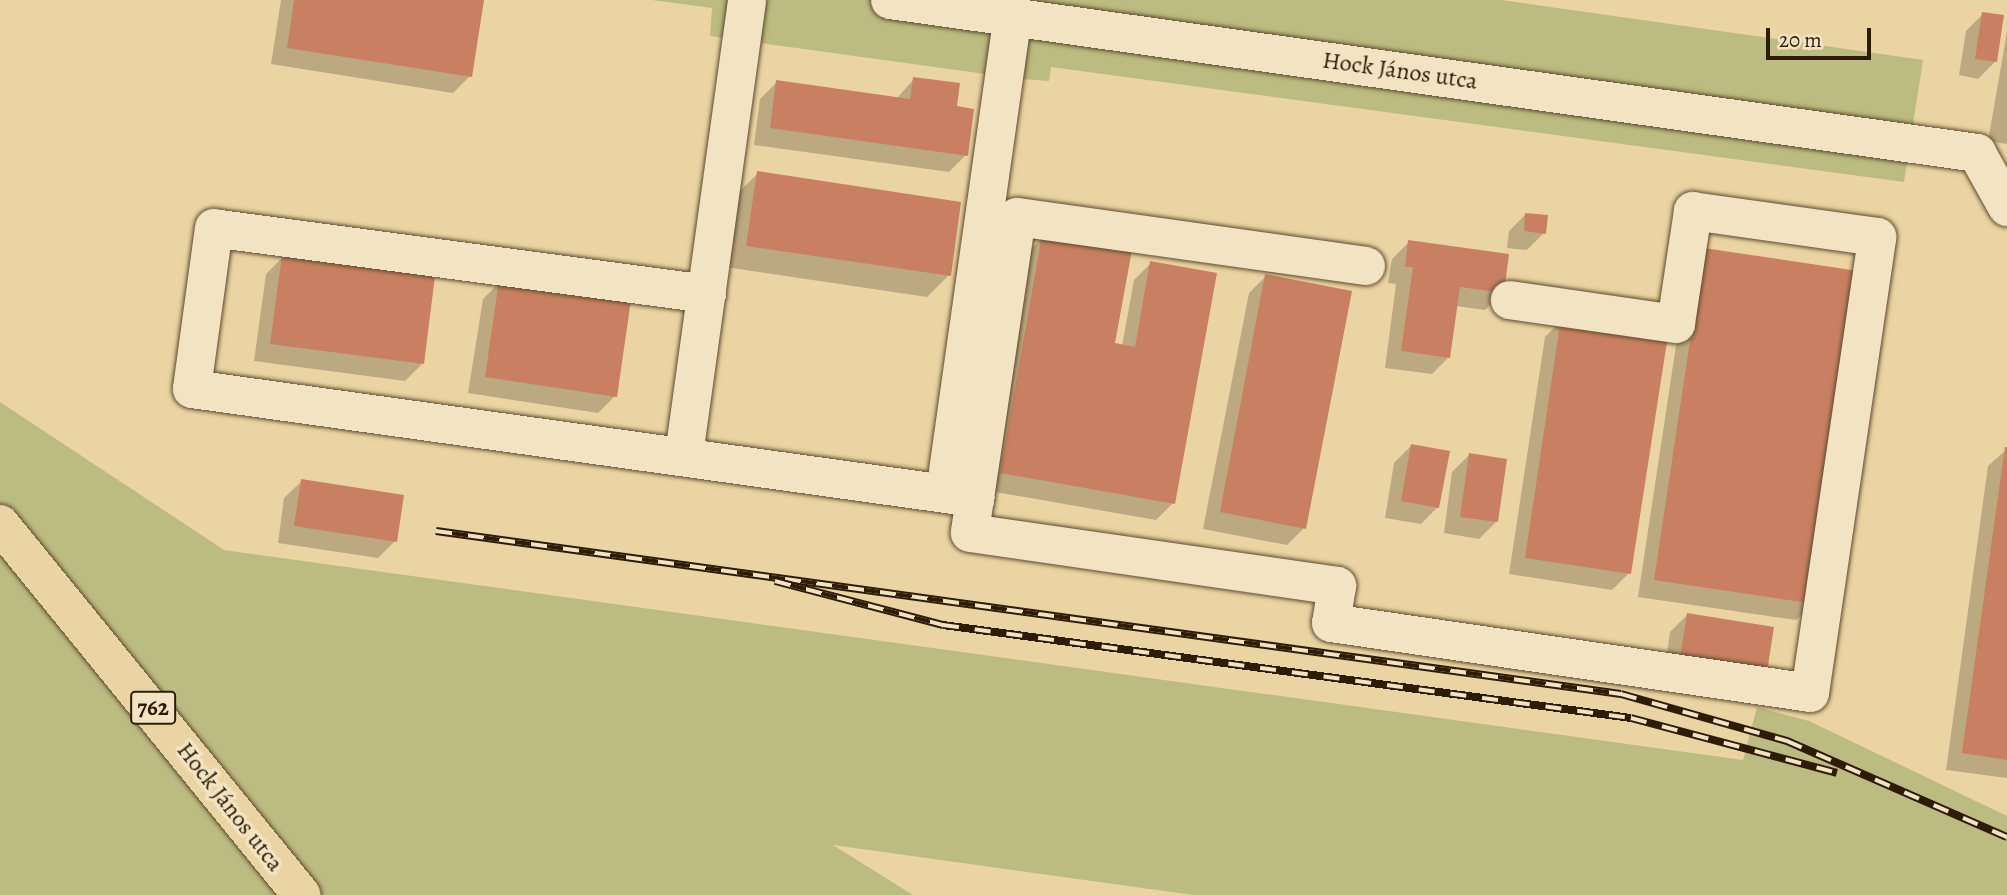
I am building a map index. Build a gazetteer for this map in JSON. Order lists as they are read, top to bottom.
{
  "streets": {
    "main road": ["Hock János utca", "762"]
  },
  "scale_bar": "20 m"
}
